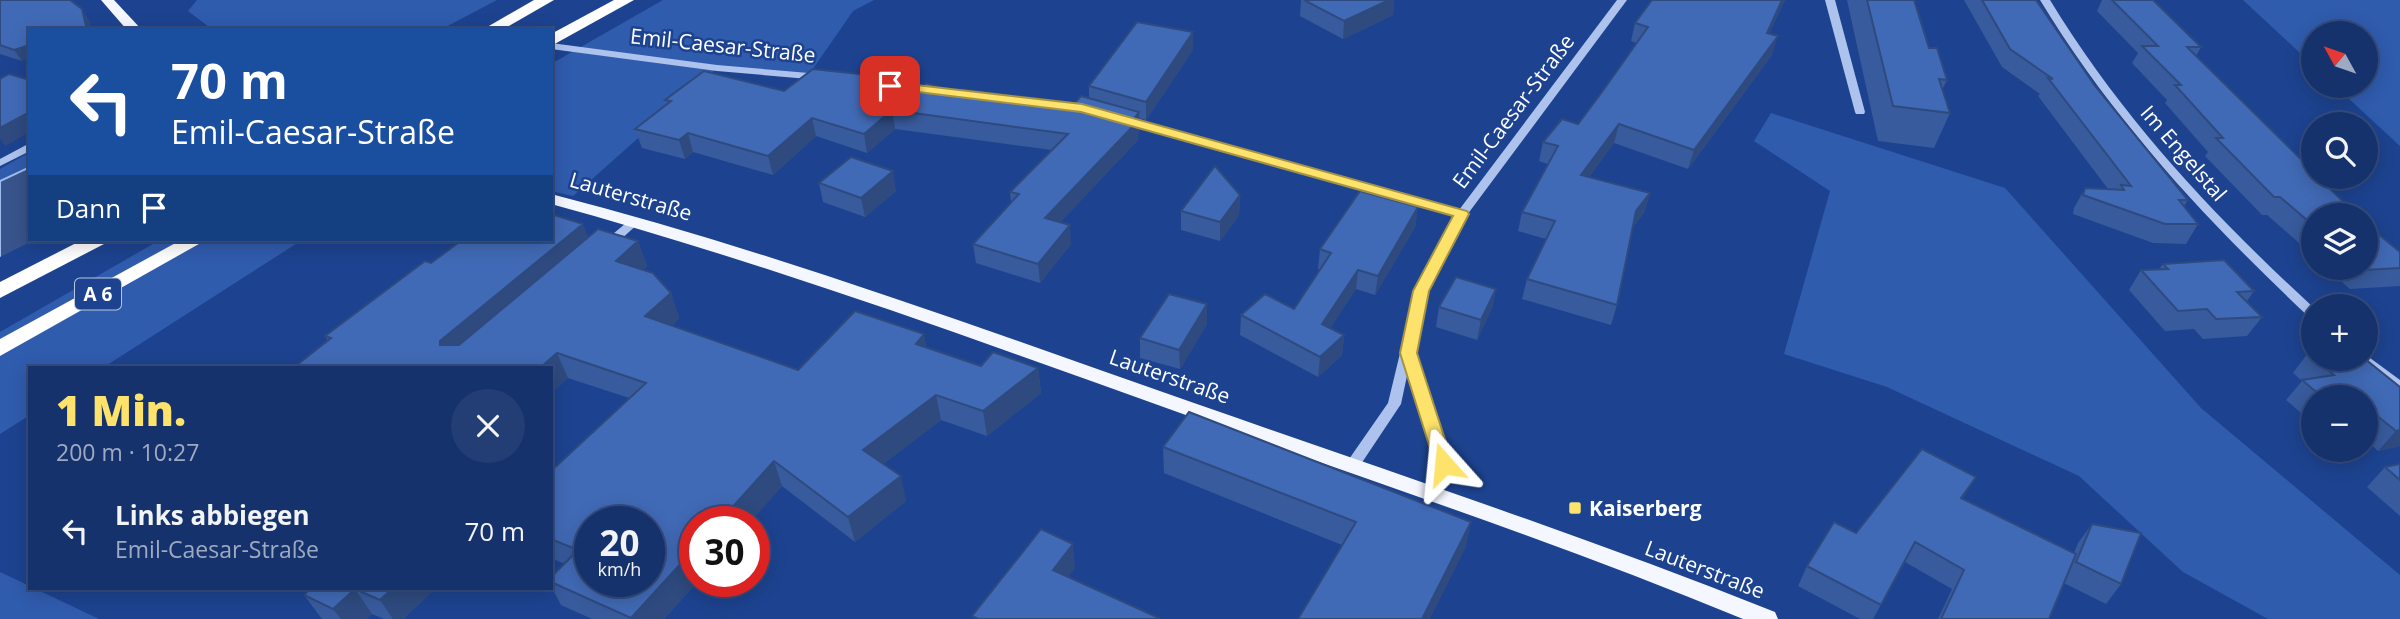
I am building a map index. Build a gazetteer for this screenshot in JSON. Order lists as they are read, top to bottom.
{
  "streets": {
    "highway": ["A 6"],
    "main road": ["Lauterstraße"],
    "street": ["Emil-Caesar-Straße", "Im Engelstal"]
  },
  "crossings": [
    ["Emil-Caesar-Straße", "Lauterstraße"]
  ],
  "places": {
    "transit": ["Kaiserberg"]
  },
  "north": "top left",
  "page": {
    "map_buttons": ["+", "−"],
    "turn": ["70 m", "Emil-Caesar-Straße"],
    "then": "Dann",
    "heading": ["1 Min.", "200 m · 10:27"],
    "list": [
      {
        "name": "Links abbiegen",
        "note": "Emil-Caesar-Straße",
        "value": "70 m"
      }
    ],
    "speed": "20 km/h",
    "limit": "30"
  }
}
